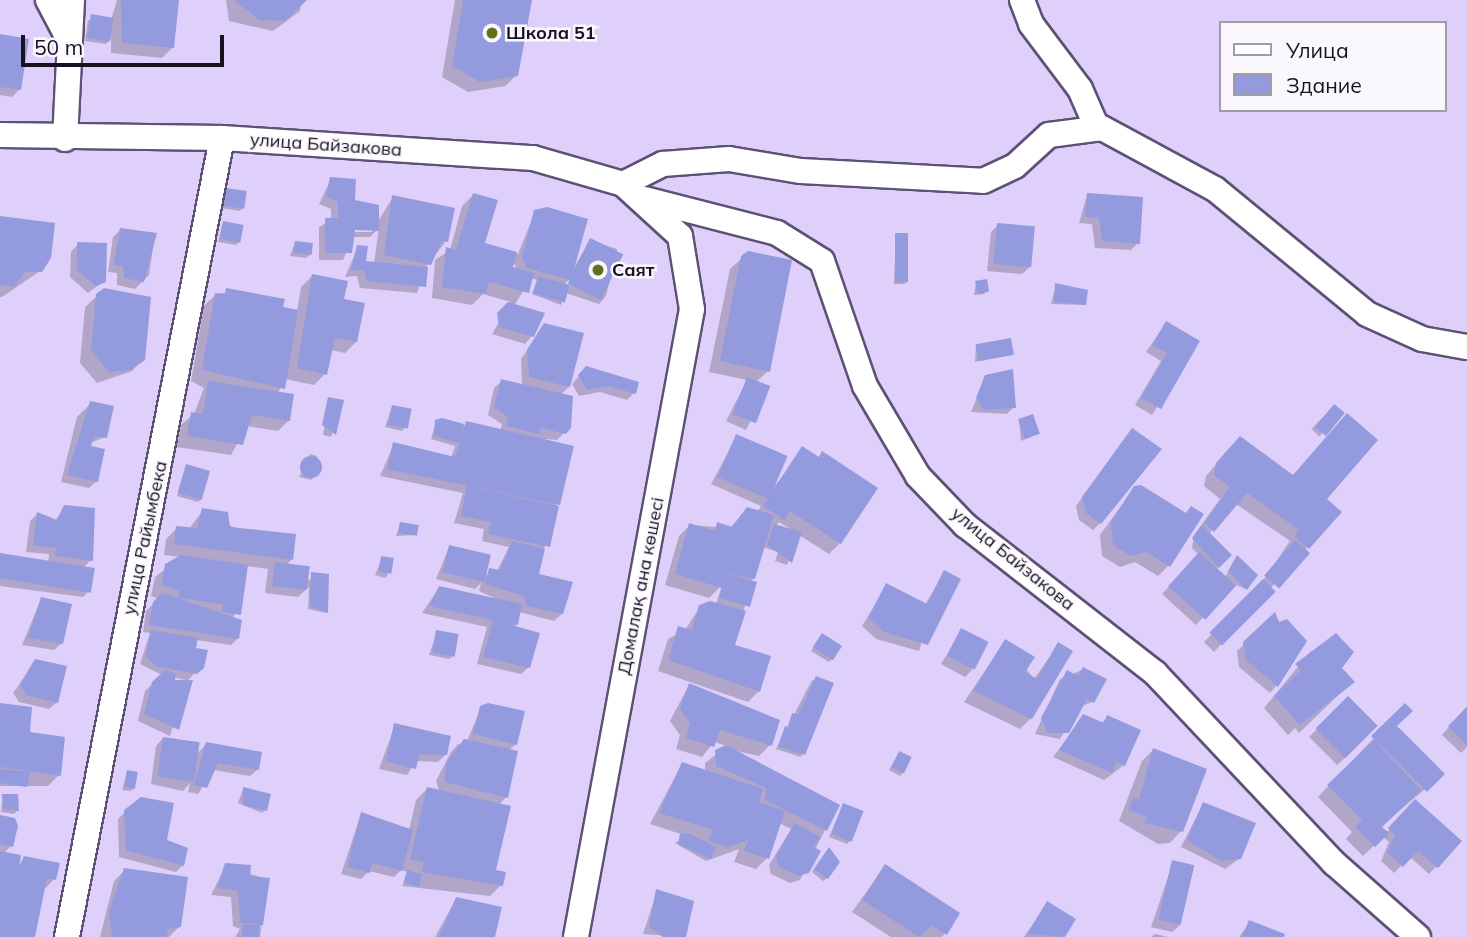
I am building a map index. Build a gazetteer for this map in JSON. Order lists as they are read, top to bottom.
{
  "streets": {
    "street": ["улица Байзакова", "улица Райымбека", "Домалақ ана көшесі"]
  },
  "crossings": [
    ["улица Байзакова", "улица Райымбека"],
    ["улица Байзакова", "Домалақ ана көшесі"]
  ],
  "places": ["Школа 51", "Саят"],
  "legend": ["Улица", "Здание"],
  "scale_bar": "50 m"
}
